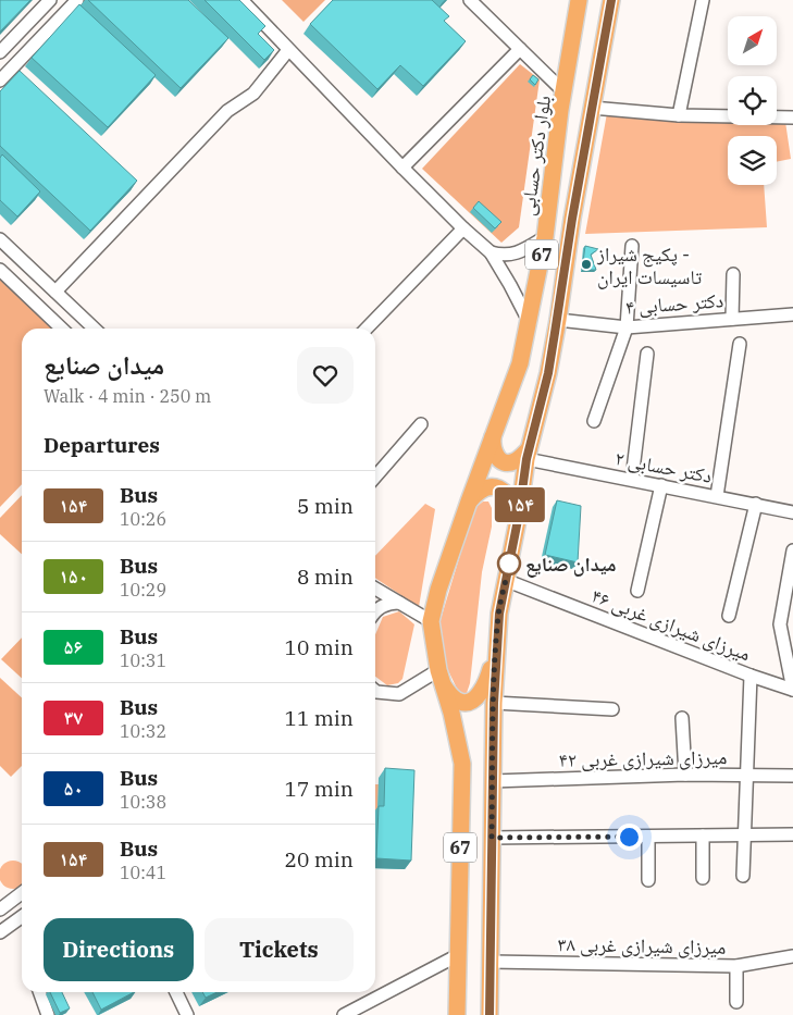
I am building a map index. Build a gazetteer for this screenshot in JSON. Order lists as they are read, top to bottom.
{
  "streets": {
    "main road": ["بلوار دکتر حسابی", "67"],
    "street": [
      "دکتر حسابی ۴",
      "دکتر حسابی ۲",
      "میرزای شیرازی غربی ۴۶",
      "میرزای شیرازی غربی ۴۲",
      "میرزای شیرازی غربی ۳۸"
    ]
  },
  "crossings": [
    ["بلوار دکتر حسابی", "67"],
    ["67", "دکتر حسابی ۴"],
    ["67", "دکتر حسابی ۲"],
    ["67", "میرزای شیرازی غربی ۴۶"],
    ["67", "میرزای شیرازی غربی ۴۲"],
    ["67", "میرزای شیرازی غربی ۳۸"]
  ],
  "places": ["پکیج شیراز - تاسیسات ایران", "میدان صنایع"],
  "lines": ["bus line ۱۵۴"],
  "north": "top right",
  "page": {
    "on_map": "۱۵۴",
    "heading": [
      ["میدان صنایع", "Walk · 4 min · 250 m"],
      "Departures"
    ],
    "list": [
      {
        "mark": "۱۵۴",
        "name": "Bus",
        "note": "10:26",
        "value": "5 min"
      },
      {
        "mark": "۱۵۰",
        "name": "Bus",
        "note": "10:29",
        "value": "8 min"
      },
      {
        "mark": "۵۶",
        "name": "Bus",
        "note": "10:31",
        "value": "10 min"
      },
      {
        "mark": "۳۷",
        "name": "Bus",
        "note": "10:32",
        "value": "11 min"
      },
      {
        "mark": "۵۰",
        "name": "Bus",
        "note": "10:38",
        "value": "17 min"
      },
      {
        "mark": "۱۵۴",
        "name": "Bus",
        "note": "10:41",
        "value": "20 min"
      }
    ],
    "buttons": ["Directions", "Tickets"]
  }
}
